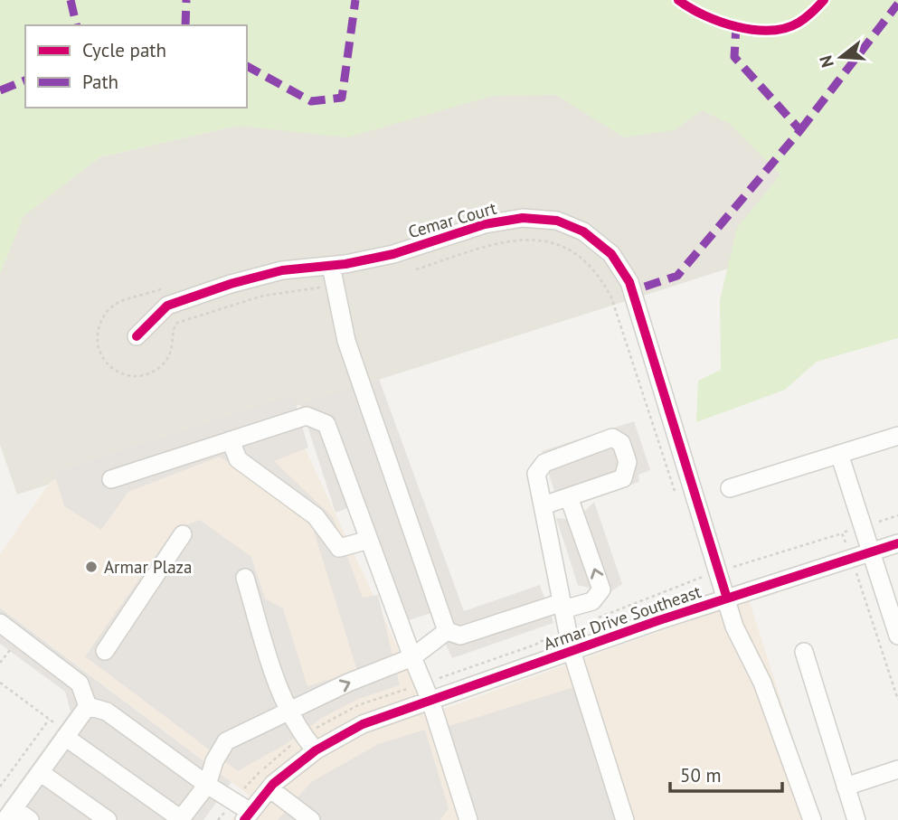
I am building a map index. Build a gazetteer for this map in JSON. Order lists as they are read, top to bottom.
{
  "streets": {
    "street": ["Cemar Court", "Armar Drive Southeast"]
  },
  "crossings": [
    ["Cemar Court", "Armar Drive Southeast"]
  ],
  "places": ["Armar Plaza"],
  "legend": ["Cycle path", "Path"],
  "scale_bar": "50 m",
  "north": "left"
}
